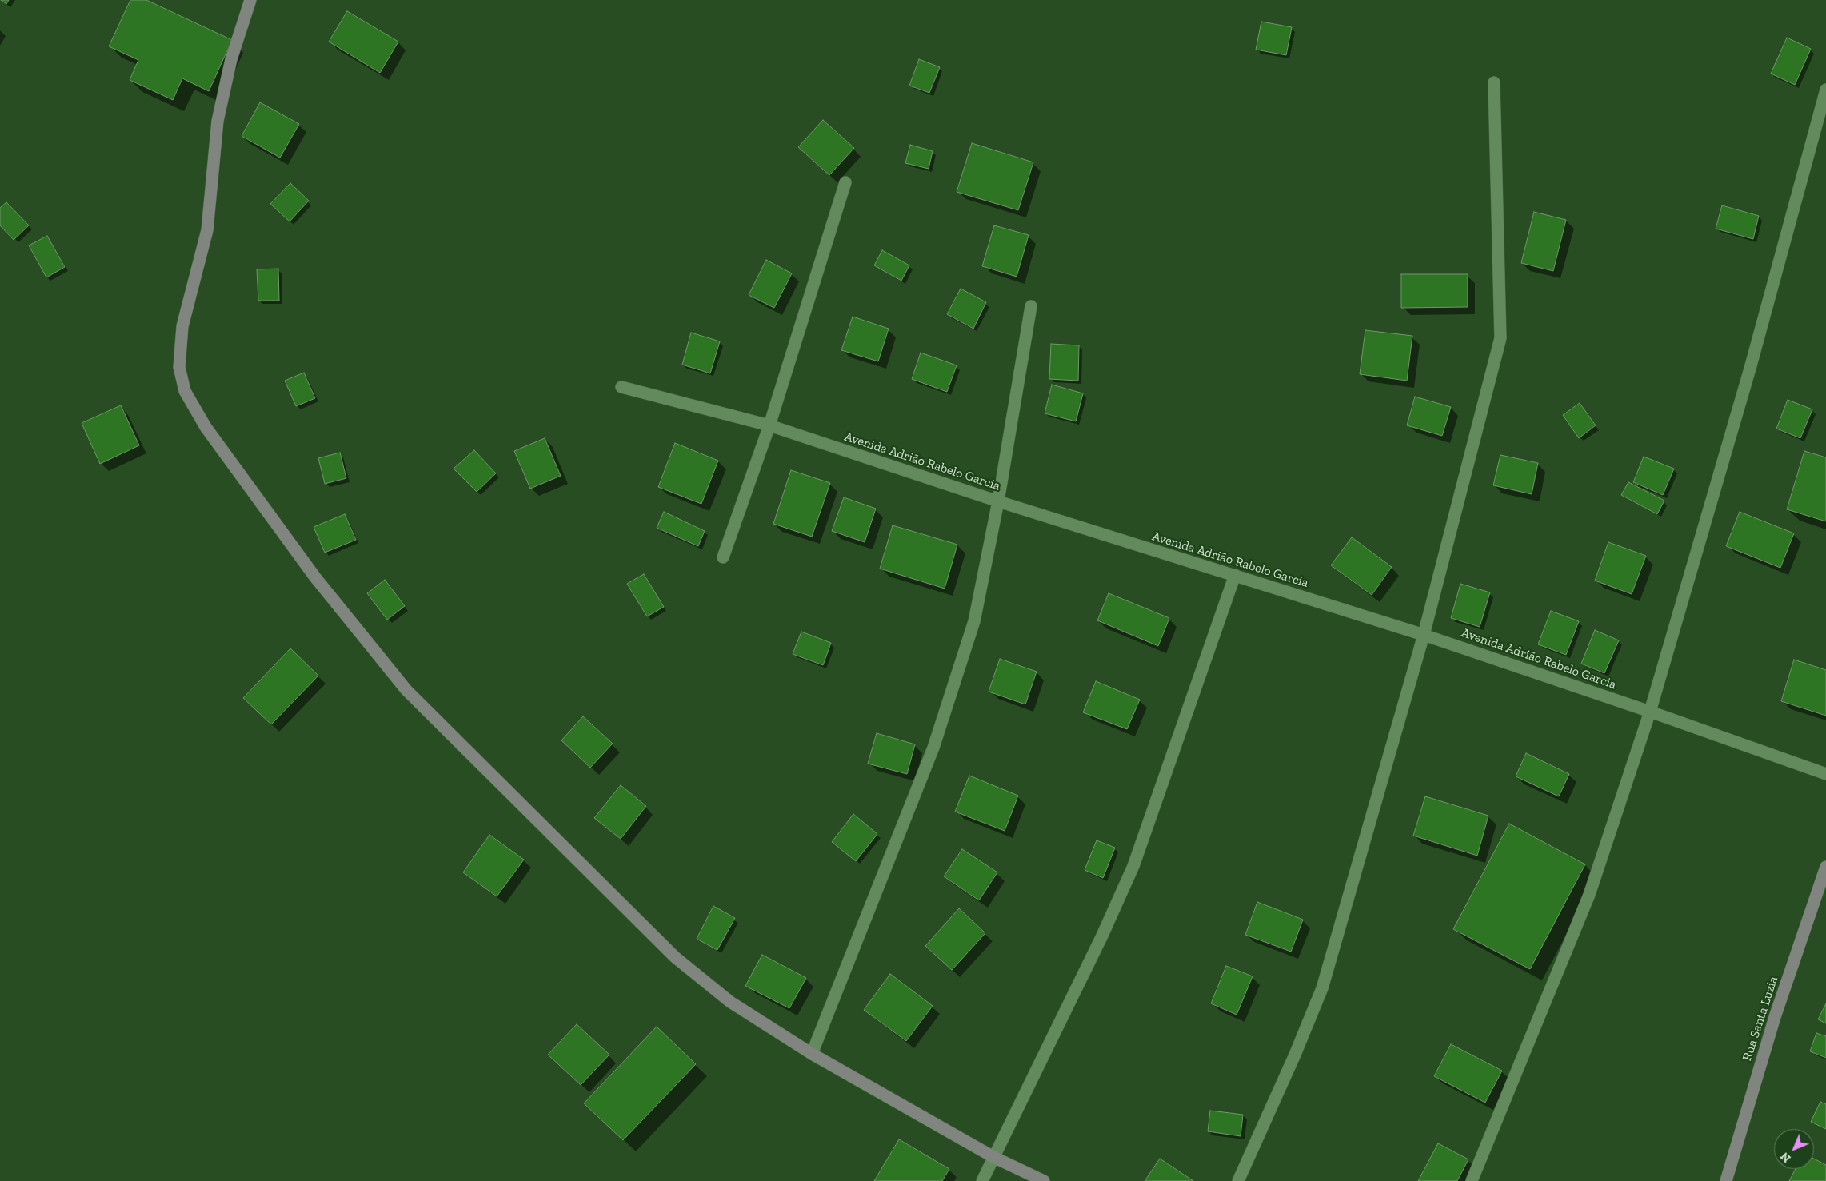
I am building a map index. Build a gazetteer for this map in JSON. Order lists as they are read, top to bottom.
{
  "streets": {
    "street": ["Avenida Adrião Rabelo Garcia", "Rua Santa Luzia"]
  },
  "north": "bottom left"
}
